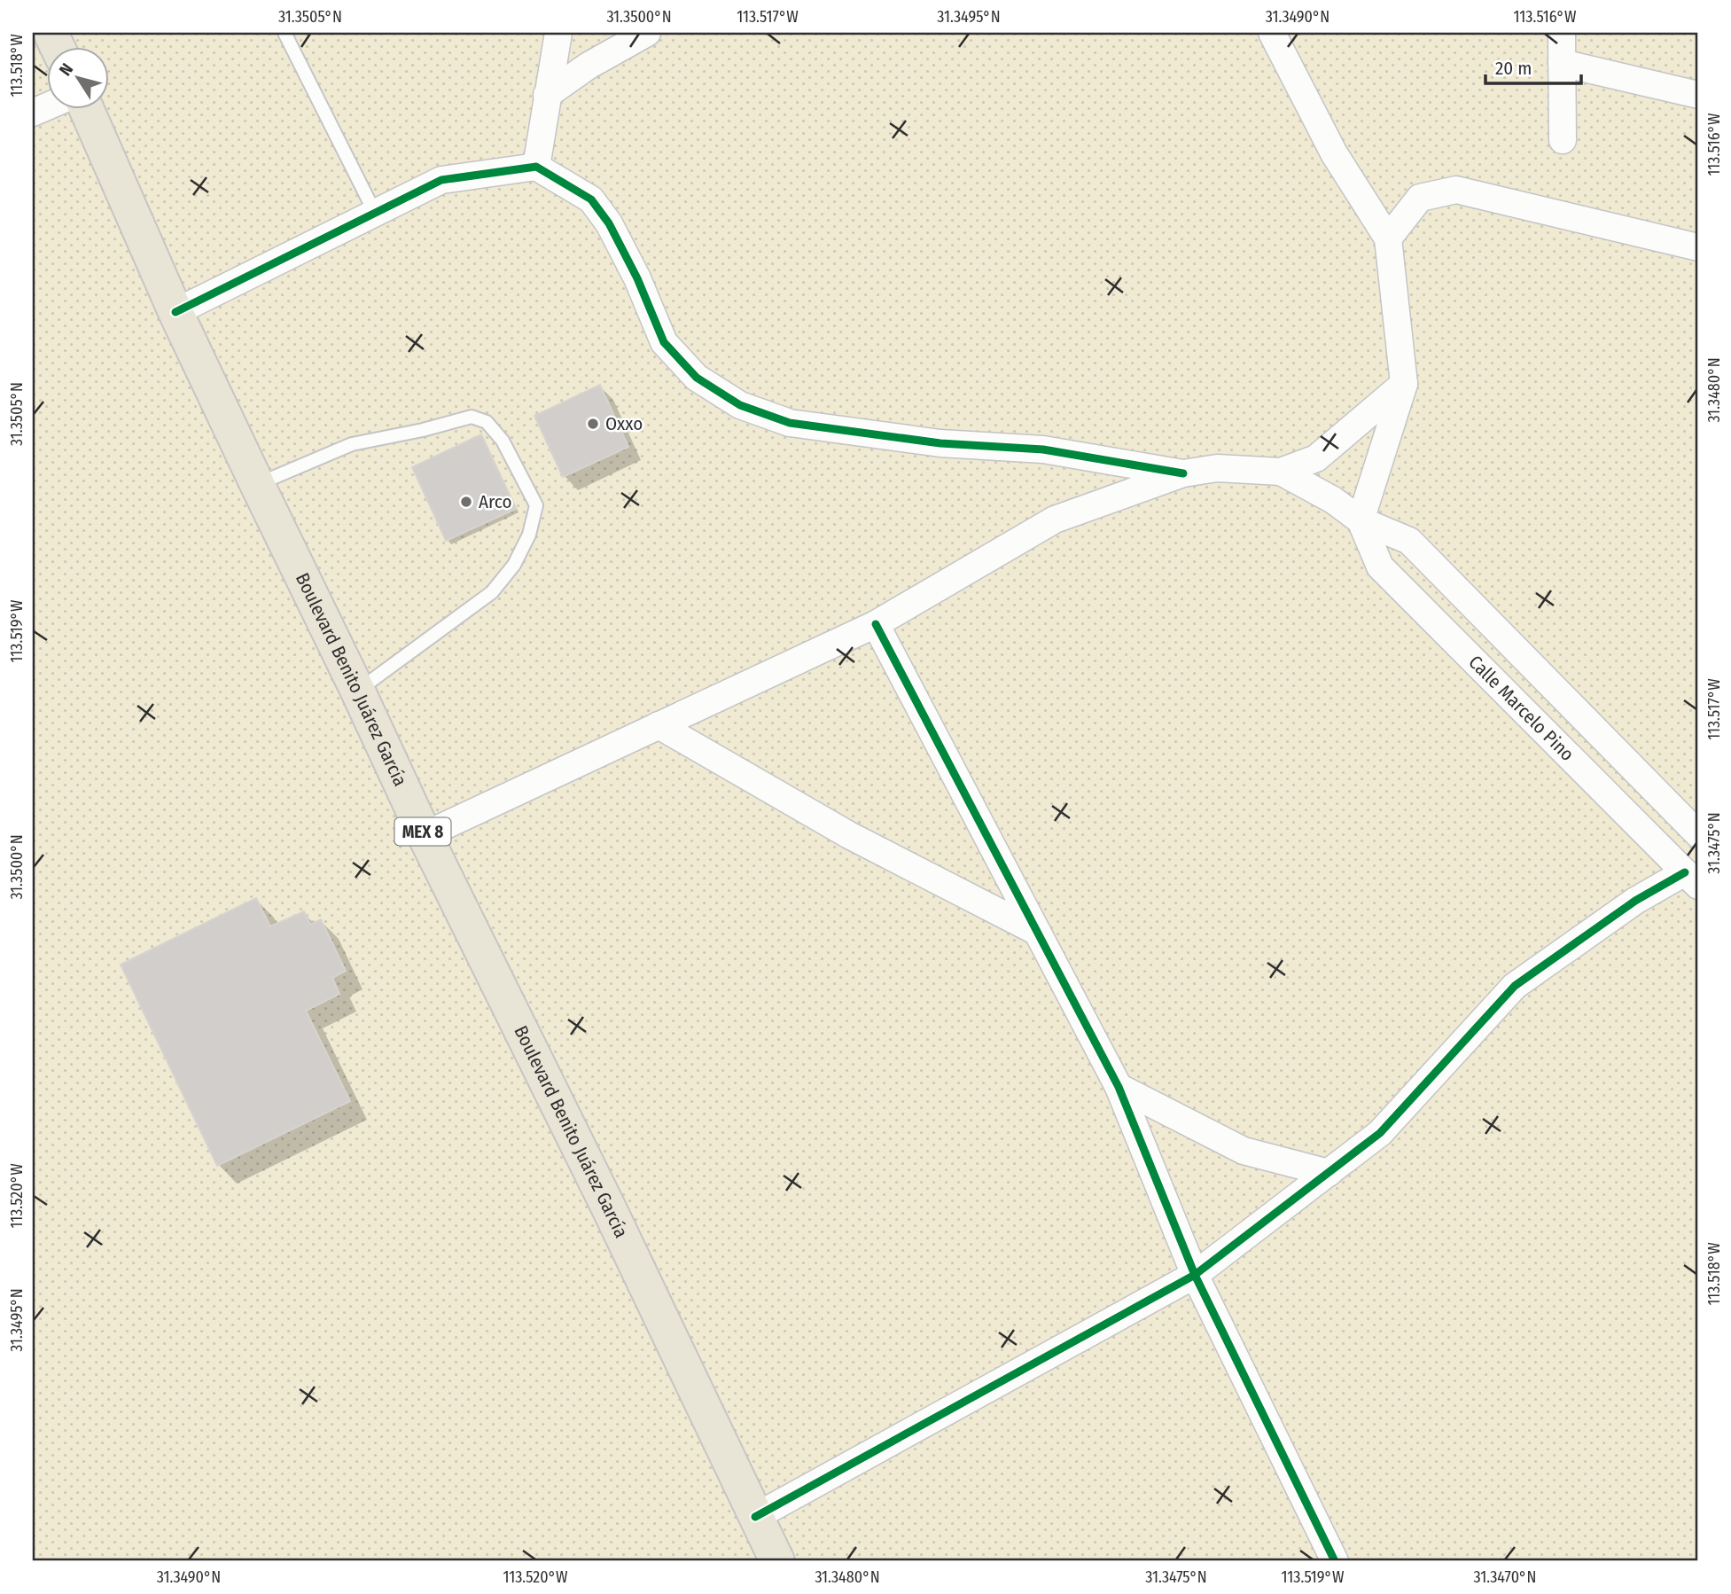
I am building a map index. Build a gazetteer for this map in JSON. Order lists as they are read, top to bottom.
{
  "streets": {
    "main road": ["Boulevard Benito Juárez García", "MEX 8"],
    "street": ["Calle Marcelo Pino"]
  },
  "places": ["Oxxo", "Arco"],
  "scale_bar": "20 m",
  "north": "top left",
  "coordinates": [
    "31.3505°N",
    "31.3500°N",
    "113.517°W",
    "31.3495°N",
    "31.3490°N",
    "113.516°W",
    "113.518°W",
    "31.3480°N",
    "113.519°W",
    "31.3475°N",
    "113.520°W",
    "31.3470°N"
  ]
}
